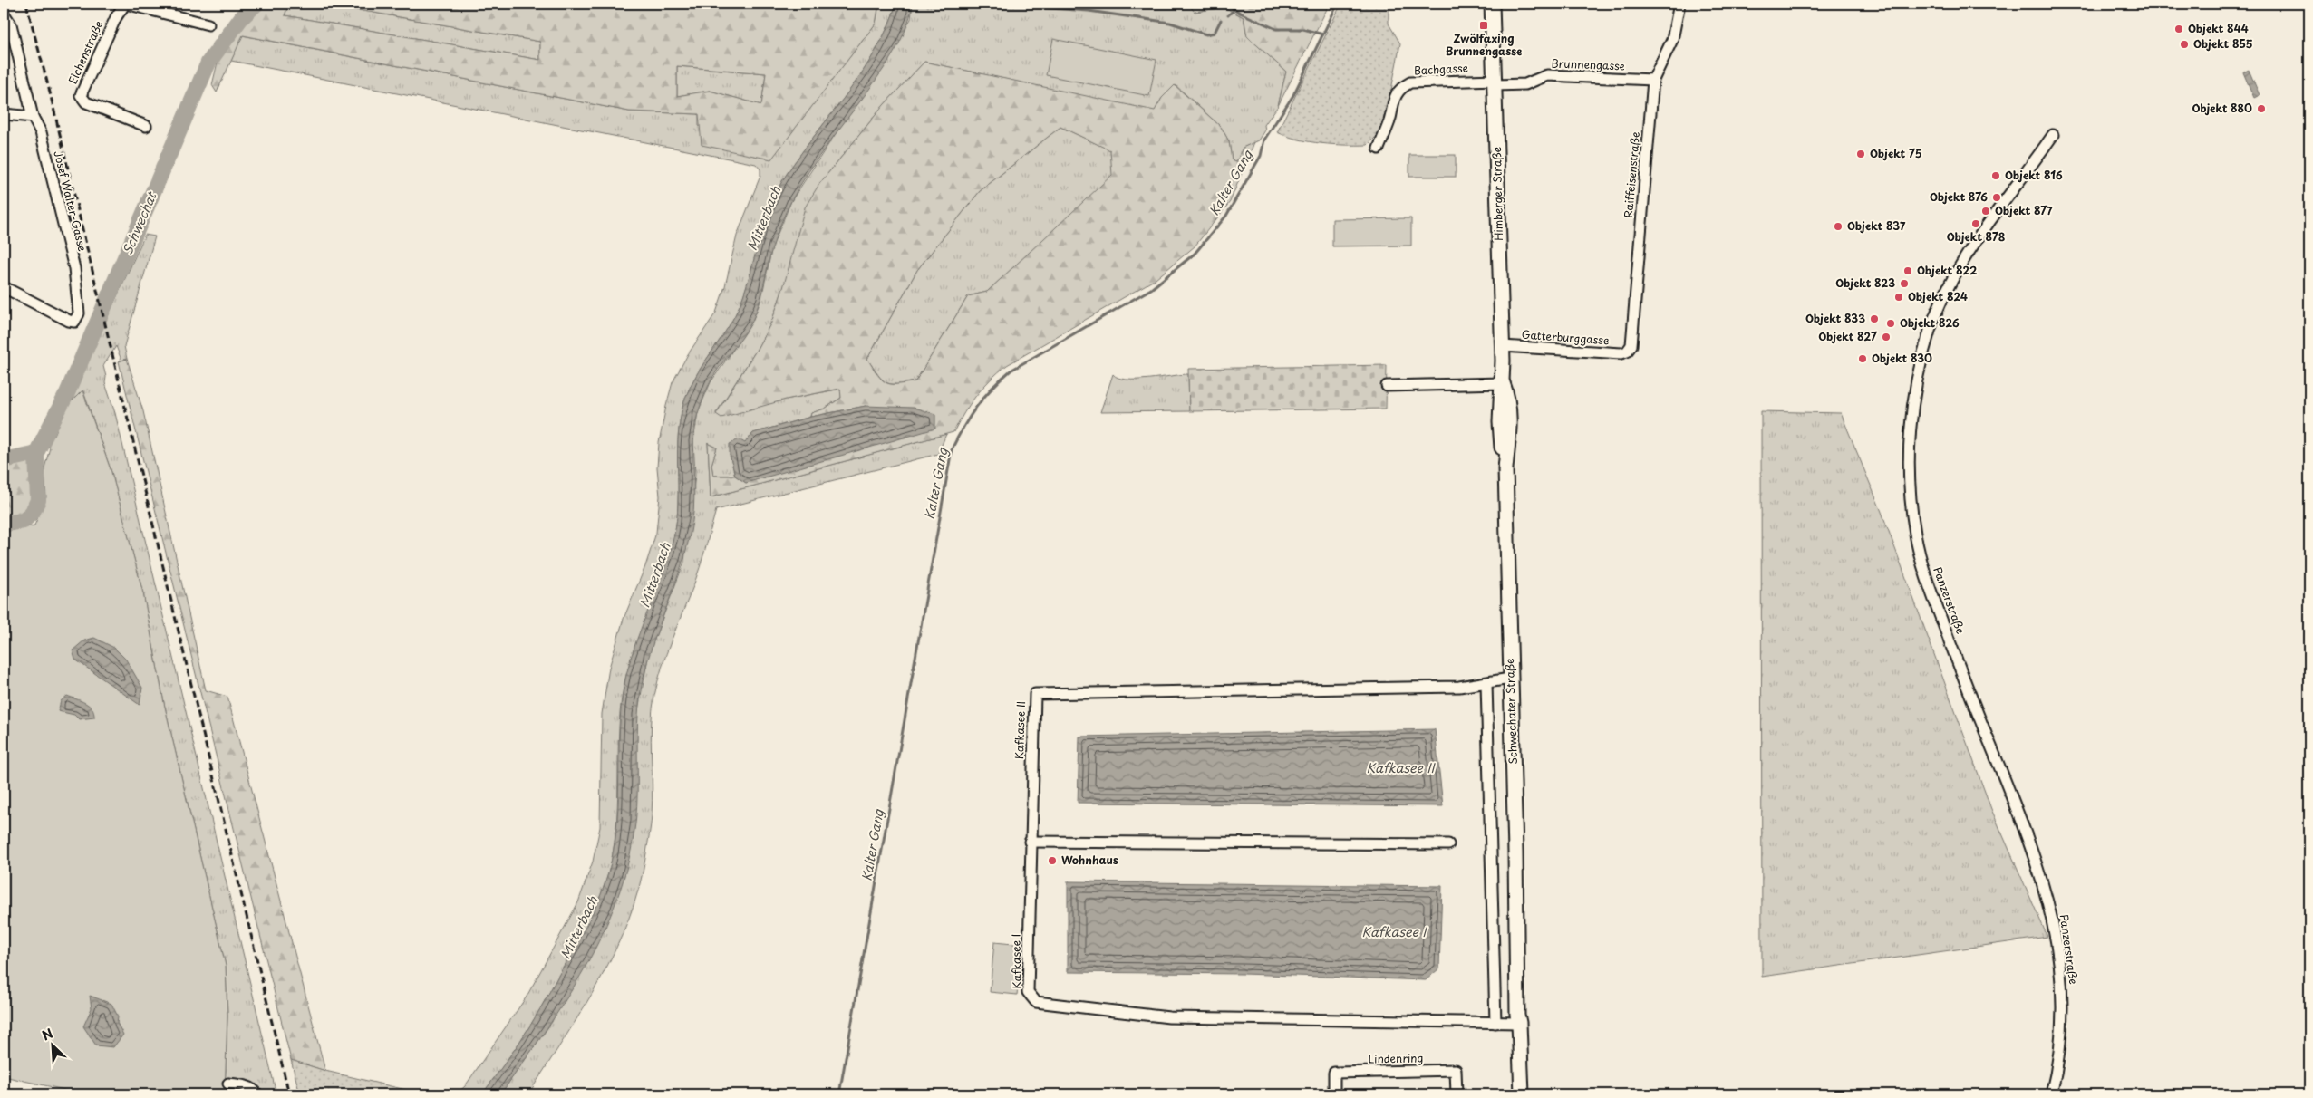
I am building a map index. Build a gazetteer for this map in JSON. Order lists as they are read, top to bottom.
{
  "streets": {
    "main road": ["Himberger Straße", "Schwechater Straße"],
    "street": [
      "Eichenstraße",
      "Brunnengasse",
      "Bachgasse",
      "Raiffeisenstraße",
      "Josef Walter-Gasse",
      "Gatterburggasse",
      "Panzerstraße",
      "Kafkasee II",
      "Kafkasee I",
      "Lindenring"
    ]
  },
  "crossings": [
    ["Brunnengasse", "Bachgasse"],
    ["Brunnengasse", "Raiffeisenstraße"],
    ["Brunnengasse", "Himberger Straße"],
    ["Bachgasse", "Himberger Straße"],
    ["Raiffeisenstraße", "Gatterburggasse"],
    ["Himberger Straße", "Gatterburggasse"],
    ["Himberger Straße", "Schwechater Straße"],
    ["Schwechater Straße", "Kafkasee I"],
    ["Kafkasee II", "Kafkasee I"]
  ],
  "water": [
    "Kalter Gang",
    "Mitterbach",
    "Schwechat",
    "Kafkasee II",
    "Kafkasee I"
  ],
  "places": {
    "transit": ["Zwölfaxing Brunnengasse"],
    "other": [
      "Objekt 844",
      "Objekt 855",
      "Objekt 880",
      "Objekt 75",
      "Objekt 816",
      "Objekt 876",
      "Objekt 877",
      "Objekt 878",
      "Objekt 837",
      "Objekt 822",
      "Objekt 823",
      "Objekt 824",
      "Objekt 833",
      "Objekt 826",
      "Objekt 827",
      "Objekt 830",
      "Wohnhaus"
    ]
  },
  "north": "top left"
}
